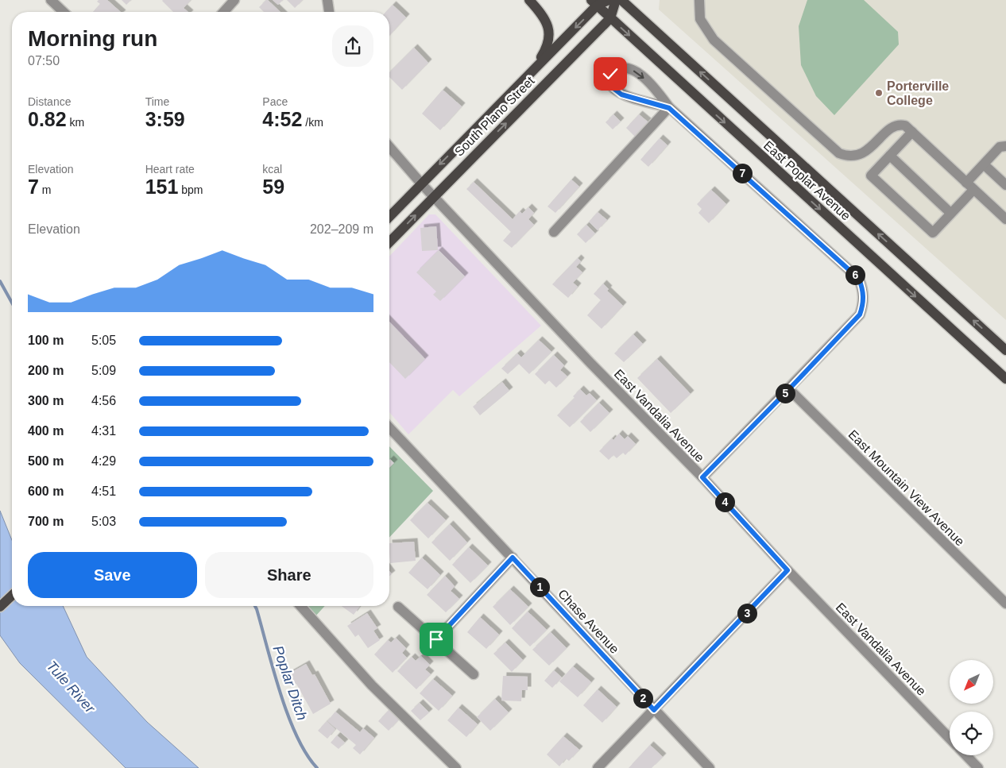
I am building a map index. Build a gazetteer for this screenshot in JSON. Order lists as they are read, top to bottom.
{
  "streets": {
    "main road": ["South Plano Street", "East Poplar Avenue"],
    "street": ["East Vandalia Avenue", "East Mountain View Avenue", "Chase Avenue"]
  },
  "crossings": [
    ["South Plano Street", "East Poplar Avenue"],
    ["South Plano Street", "East Vandalia Avenue"]
  ],
  "water": ["Poplar Ditch", "Tule River"],
  "places": ["Porterville College"],
  "north": "bottom left",
  "page": {
    "heading": ["Morning run", "07:50"],
    "stats": [
      ["Distance", "0.82 km"],
      ["Time", "3:59"],
      ["Pace", "4:52 /km"],
      ["Elevation", "7 m"],
      ["Heart rate", "151 bpm"],
      ["kcal", "59"]
    ],
    "pins": [
      "7",
      "6",
      "5",
      "4",
      "1",
      "3",
      "2"
    ],
    "chart": ["Elevation", "202–209 m"],
    "list": [
      {
        "name": "100 m",
        "note": "5:05"
      },
      {
        "name": "200 m",
        "note": "5:09"
      },
      {
        "name": "300 m",
        "note": "4:56"
      },
      {
        "name": "400 m",
        "note": "4:31"
      },
      {
        "name": "500 m",
        "note": "4:29"
      },
      {
        "name": "600 m",
        "note": "4:51"
      },
      {
        "name": "700 m",
        "note": "5:03"
      }
    ],
    "buttons": ["Save", "Share"]
  }
}
